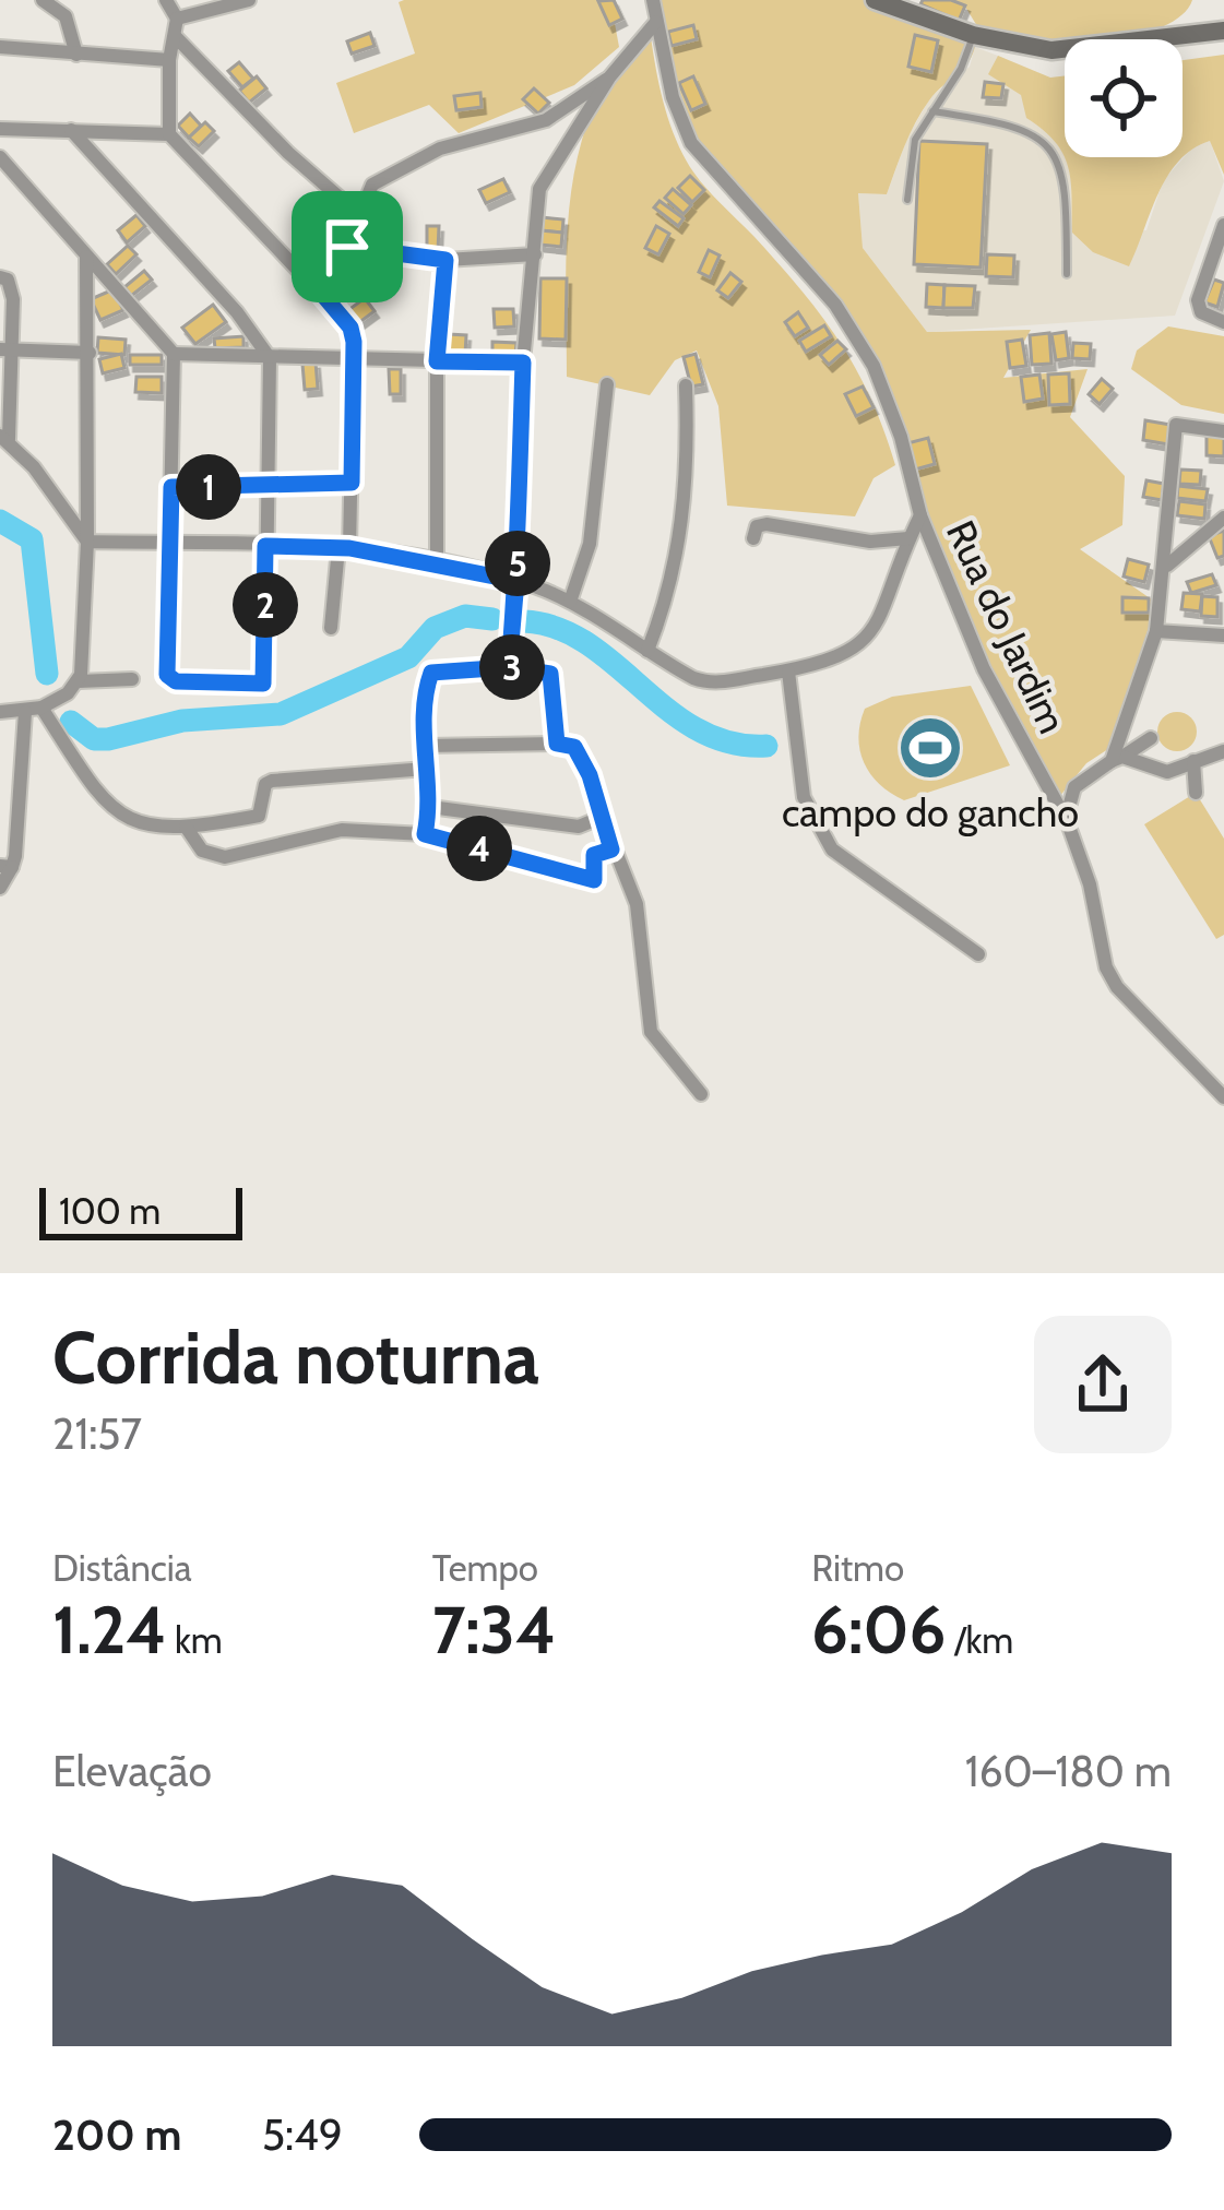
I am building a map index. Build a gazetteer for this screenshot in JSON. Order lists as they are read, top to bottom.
{
  "streets": {
    "street": ["Rua do Jardim"]
  },
  "places": {
    "sports": ["campo do gancho"]
  },
  "scale_bar": "100 m",
  "page": {
    "pins": [
      "1",
      "5",
      "2",
      "3",
      "4"
    ],
    "scale": "100 m",
    "heading": ["Corrida noturna", "21:57"],
    "stats": [
      ["Distância", "1.24 km"],
      ["Tempo", "7:34"],
      ["Ritmo", "6:06 /km"]
    ],
    "chart": ["Elevação", "160–180 m"],
    "list": [
      {
        "name": "200 m",
        "note": "5:49"
      }
    ]
  }
}
